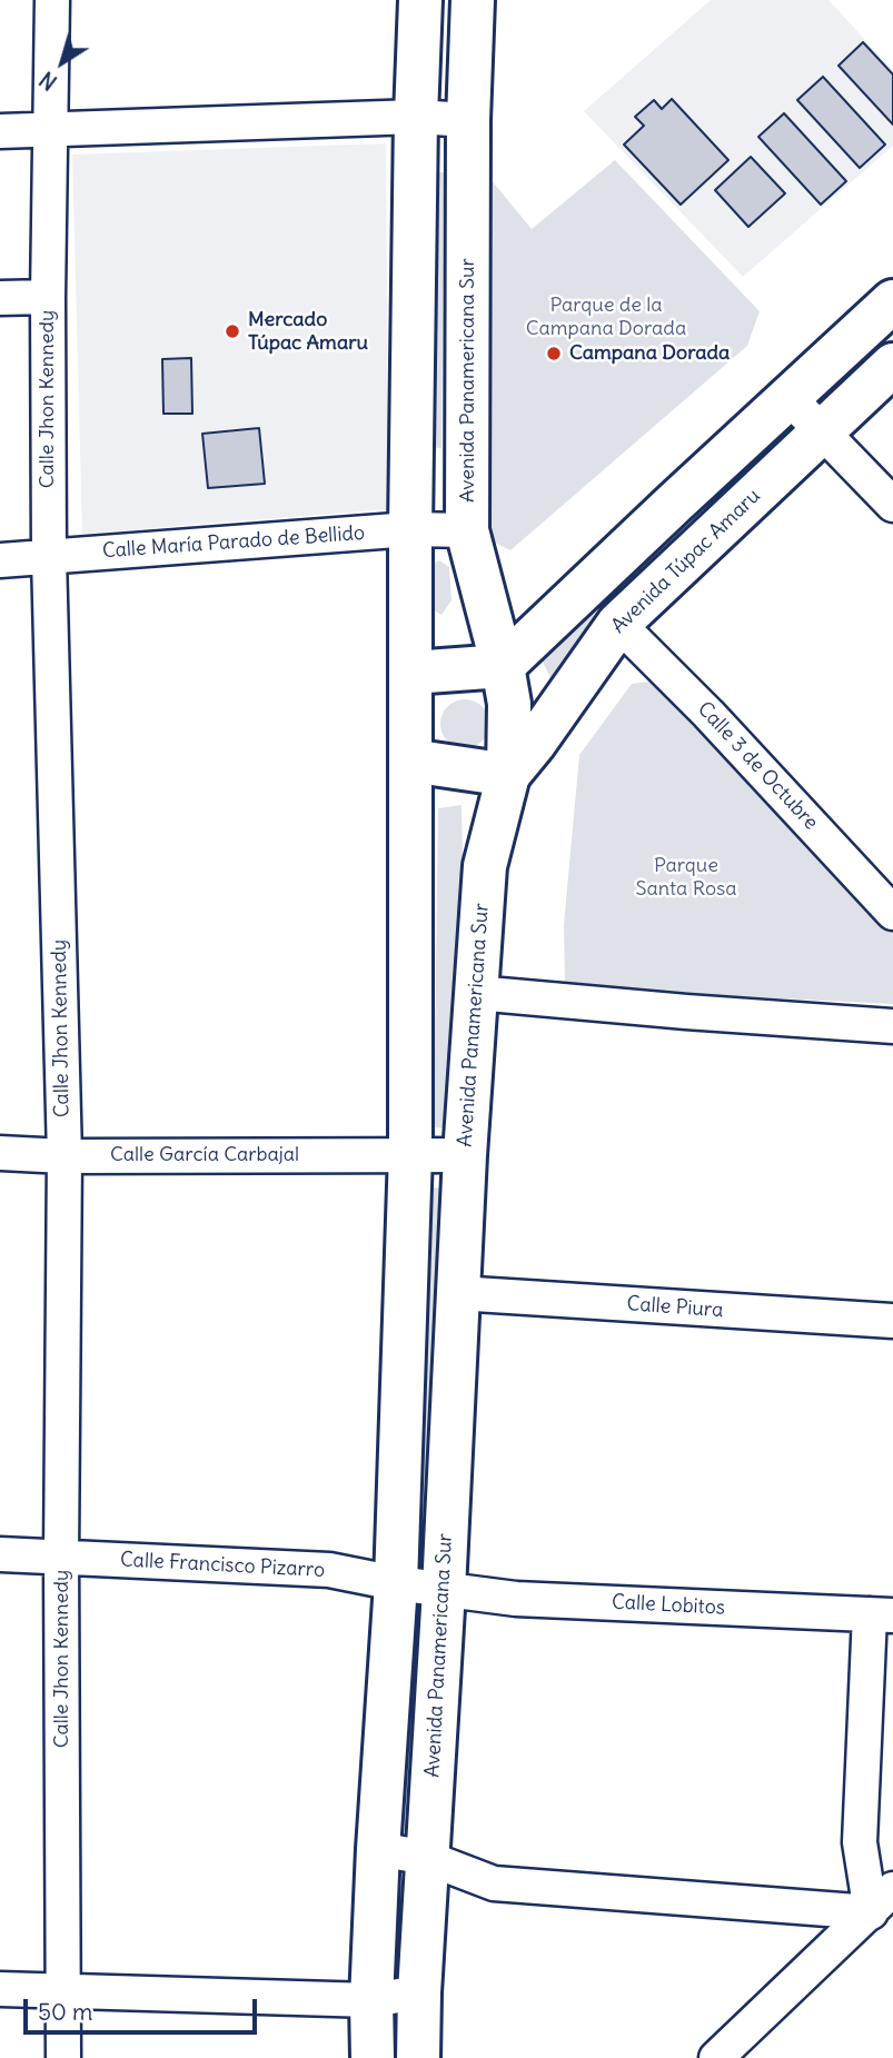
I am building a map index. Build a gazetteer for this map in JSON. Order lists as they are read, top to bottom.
{
  "streets": {
    "main road": ["Avenida Panamericana Sur", "Avenida Túpac Amaru"],
    "street": [
      "Calle Jhon Kennedy",
      "Calle María Parado de Bellido",
      "Calle 3 de Octubre",
      "Calle García Carbajal",
      "Calle Piura",
      "Calle Francisco Pizarro",
      "Calle Lobitos"
    ]
  },
  "crossings": [
    ["Avenida Panamericana Sur", "Calle María Parado de Bellido"],
    ["Avenida Panamericana Sur", "Avenida Túpac Amaru"],
    ["Avenida Panamericana Sur", "Calle García Carbajal"],
    ["Avenida Panamericana Sur", "Calle Piura"],
    ["Avenida Panamericana Sur", "Calle Francisco Pizarro"],
    ["Avenida Panamericana Sur", "Calle Lobitos"],
    ["Calle Jhon Kennedy", "Calle María Parado de Bellido"],
    ["Calle Jhon Kennedy", "Calle García Carbajal"],
    ["Calle Jhon Kennedy", "Calle Francisco Pizarro"],
    ["Avenida Túpac Amaru", "Calle 3 de Octubre"],
    ["Calle Francisco Pizarro", "Calle Lobitos"]
  ],
  "parks": ["Parque de la Campana Dorada", "Parque Santa Rosa"],
  "places": ["Mercado Túpac Amaru", "Campana Dorada"],
  "scale_bar": "50 m",
  "north": "bottom left"
}
